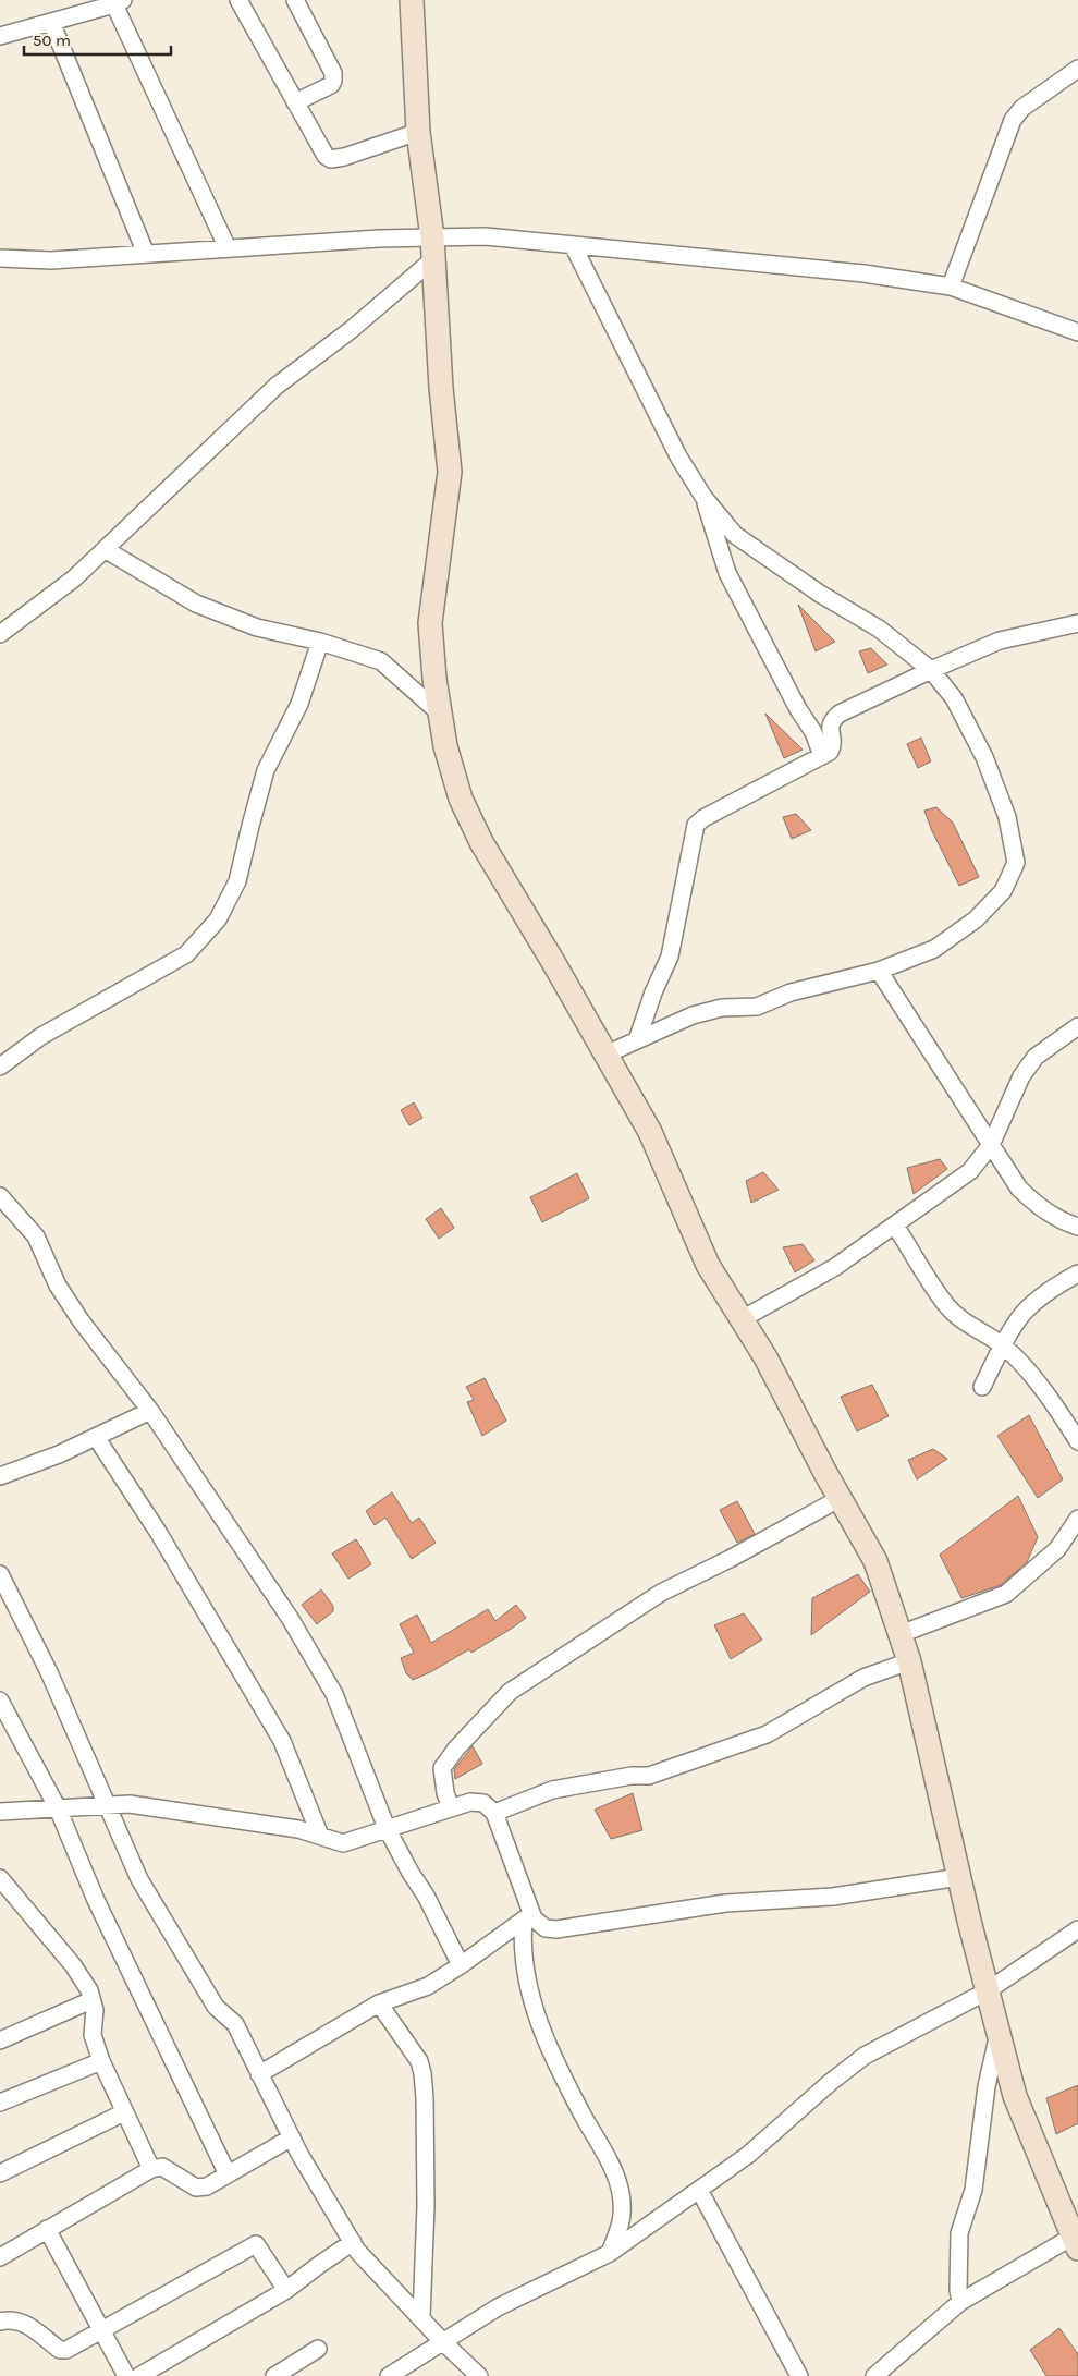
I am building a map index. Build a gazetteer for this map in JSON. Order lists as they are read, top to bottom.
{
  "scale_bar": "50 m"
}
